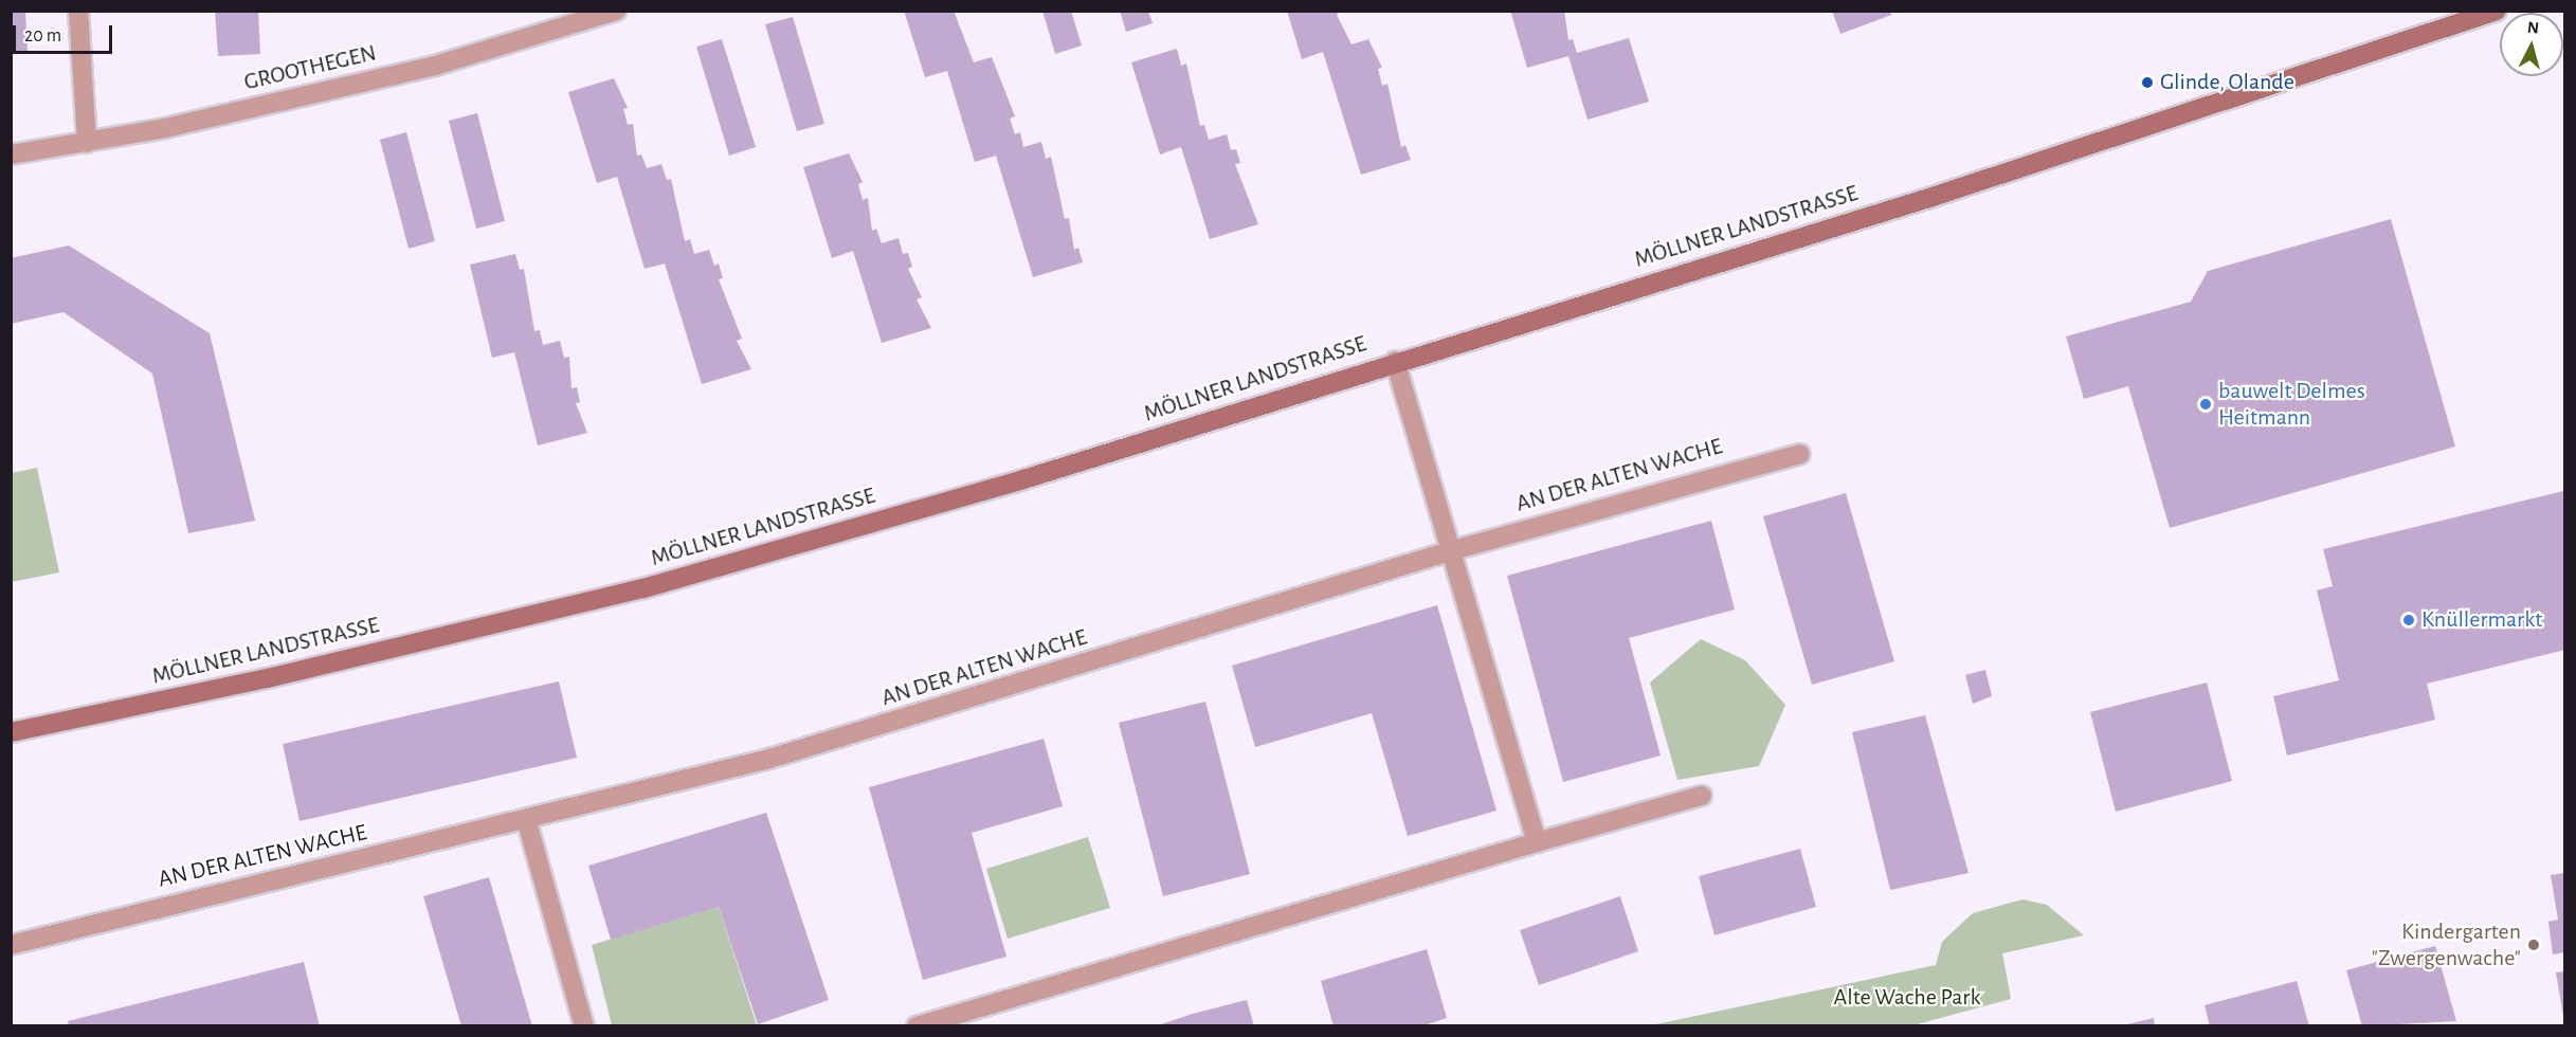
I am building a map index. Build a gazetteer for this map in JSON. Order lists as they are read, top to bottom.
{
  "streets": {
    "main road": ["MÖLLNER LANDSTRASSE"],
    "street": ["GROOTHEGEN", "AN DER ALTEN WACHE"]
  },
  "parks": ["Alte Wache Park"],
  "places": [
    "Glinde, Olande",
    "bauwelt Delmes Heitmann",
    "Knüllermarkt",
    "Kindergarten \"Zwergenwache\""
  ],
  "scale_bar": "20 m",
  "north": "top"
}
